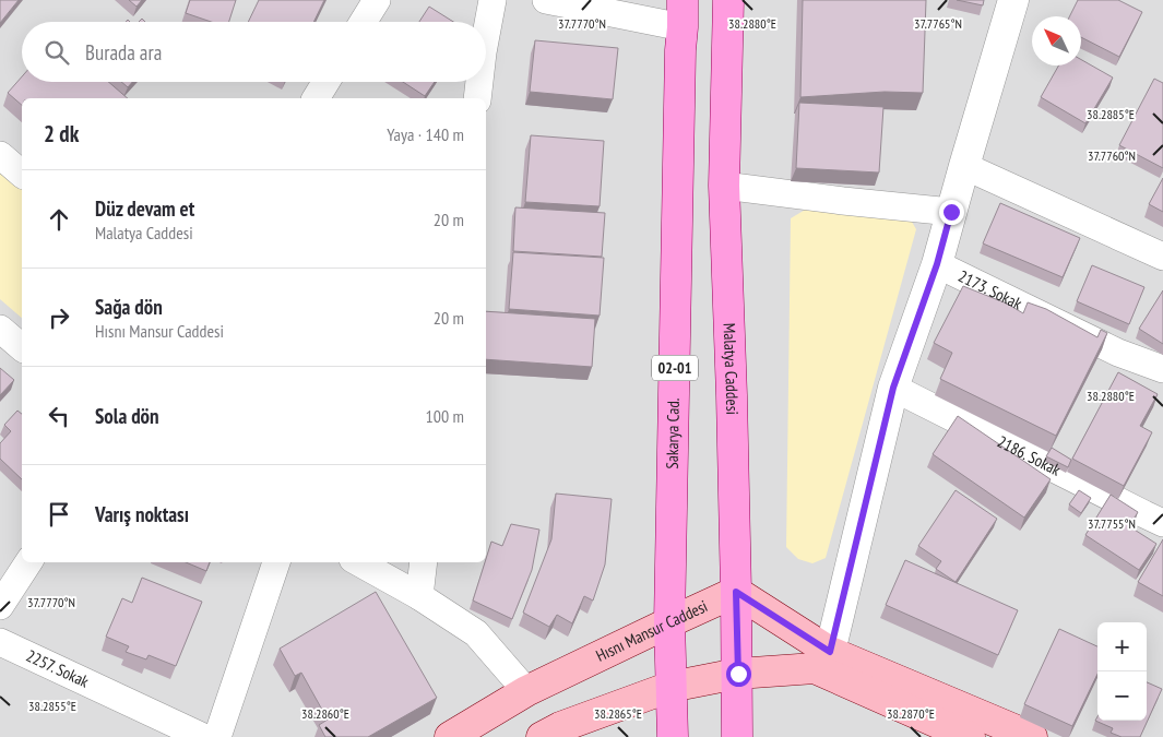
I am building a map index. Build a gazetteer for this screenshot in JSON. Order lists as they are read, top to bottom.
{
  "streets": {
    "main road": [
      "02-01",
      "Malatya Caddesi",
      "Sakarya Cad.",
      "Hısnı Mansur Caddesi"
    ],
    "street": ["2173. Sokak", "2186. Sokak", "2257. Sokak"]
  },
  "crossings": [
    ["Malatya Caddesi", "Hısnı Mansur Caddesi"],
    ["Sakarya Cad.", "Hısnı Mansur Caddesi"]
  ],
  "north": "top left",
  "page": {
    "search": "Burada ara",
    "heading": ["2 dk", "Yaya · 140 m"],
    "list": [
      ["Düz devam et", "Malatya Caddesi", "20 m"],
      ["Sağa dön", "Hısnı Mansur Caddesi", "20 m"],
      ["Sola dön", "100 m"],
      "Varış noktası"
    ],
    "map_buttons": ["+", "−"]
  },
  "coordinates": [
    "38.2880°E",
    "37.7770°N",
    "37.7765°N",
    "38.2885°E",
    "37.7760°N",
    "37.7755°N",
    "38.2855°E",
    "38.2860°E",
    "38.2865°E",
    "38.2870°E"
  ]
}
